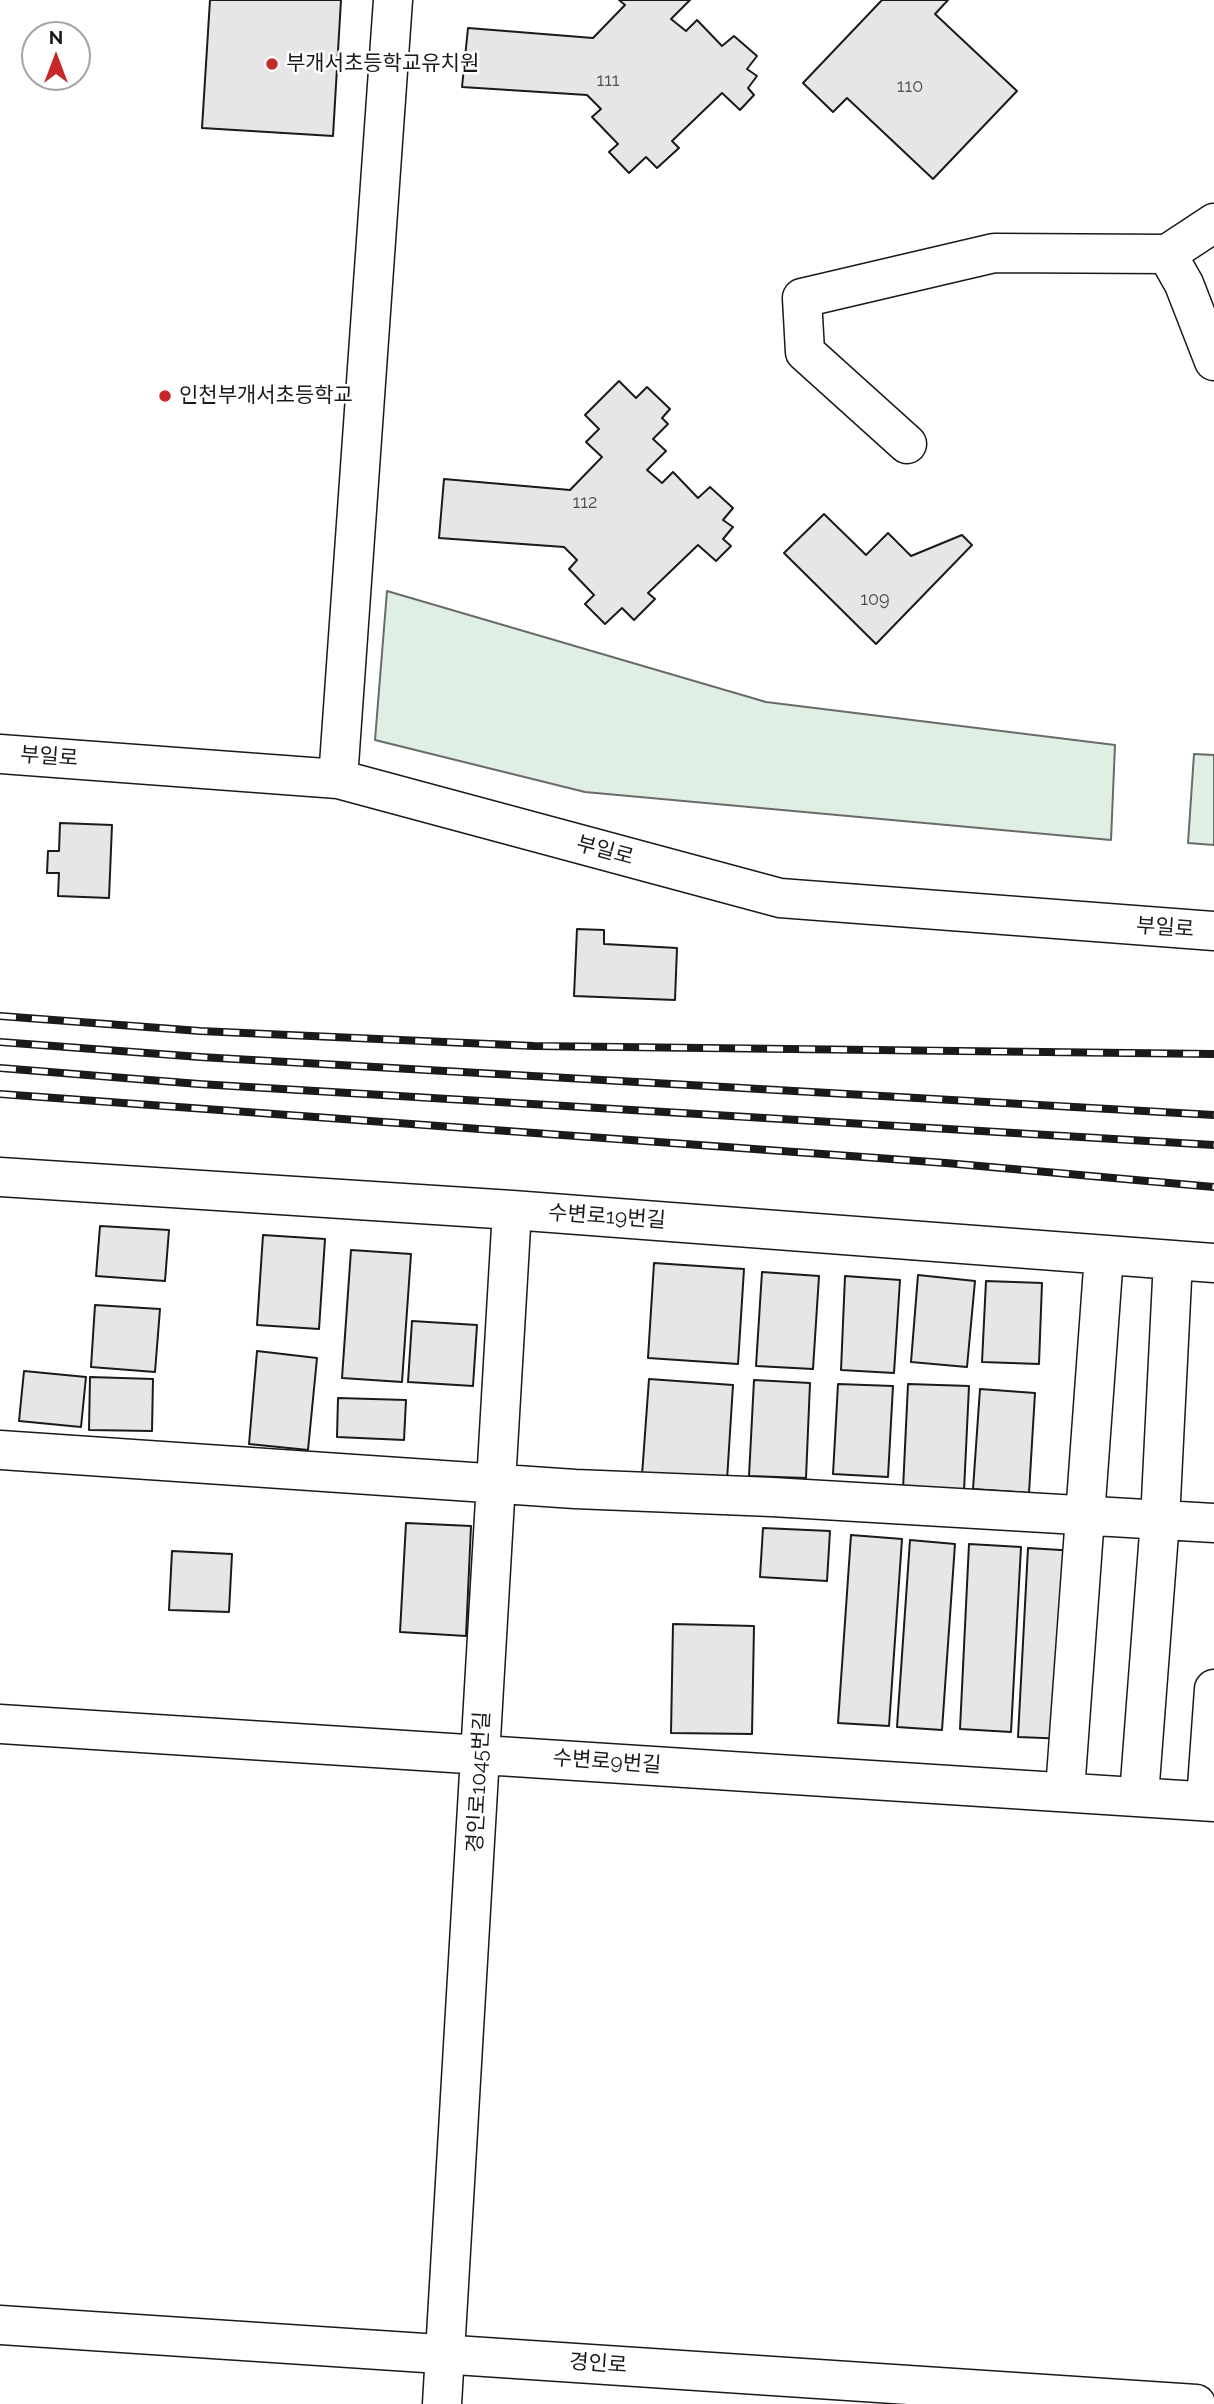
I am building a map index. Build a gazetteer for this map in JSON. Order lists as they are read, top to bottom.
{
  "streets": {
    "street": [
      "부일로",
      "수변로19번길",
      "수변로9번길",
      "경인로1045번길",
      "경인로"
    ]
  },
  "crossings": [
    ["수변로19번길", "경인로1045번길"],
    ["수변로9번길", "경인로1045번길"],
    ["경인로1045번길", "경인로"]
  ],
  "places": ["부개서초등학교유치원", "인천부개서초등학교"],
  "house_numbers": [
    "111",
    "110",
    "112",
    "109"
  ],
  "north": "top"
}
